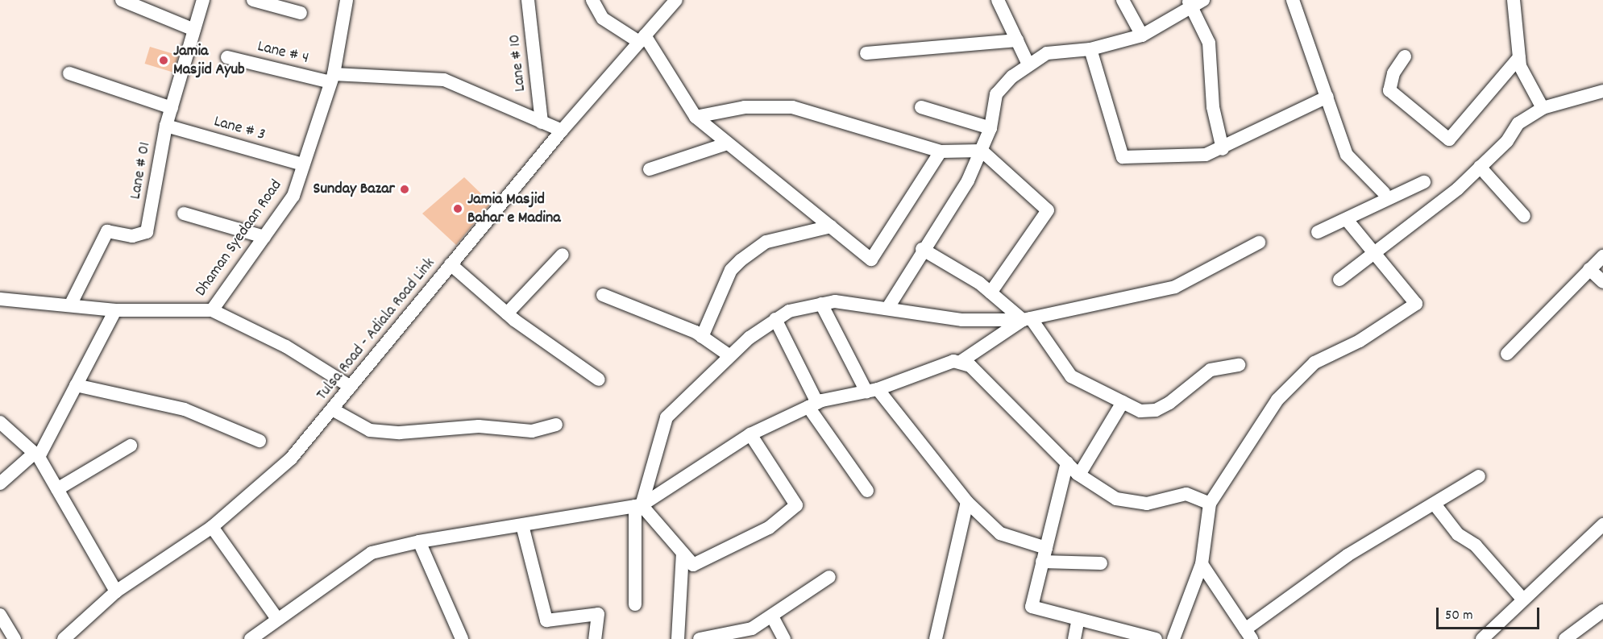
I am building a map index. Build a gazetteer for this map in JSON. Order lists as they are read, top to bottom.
{
  "streets": {
    "street": [
      "Lane # 4",
      "Lane # 10",
      "Lane # 3",
      "Lane # 01",
      "Dhaman Syedaan Road",
      "Tulsa Road - Adiala Road Link"
    ]
  },
  "crossings": [
    ["Lane # 4", "Dhaman Syedaan Road"],
    ["Lane # 3", "Lane # 01"],
    ["Lane # 3", "Dhaman Syedaan Road"],
    ["Lane # 01", "Dhaman Syedaan Road"]
  ],
  "places": ["Jamia Masjid Ayub", "Sunday Bazar", "Jamia Masjid Bahar e Madina"],
  "scale_bar": "50 m"
}
